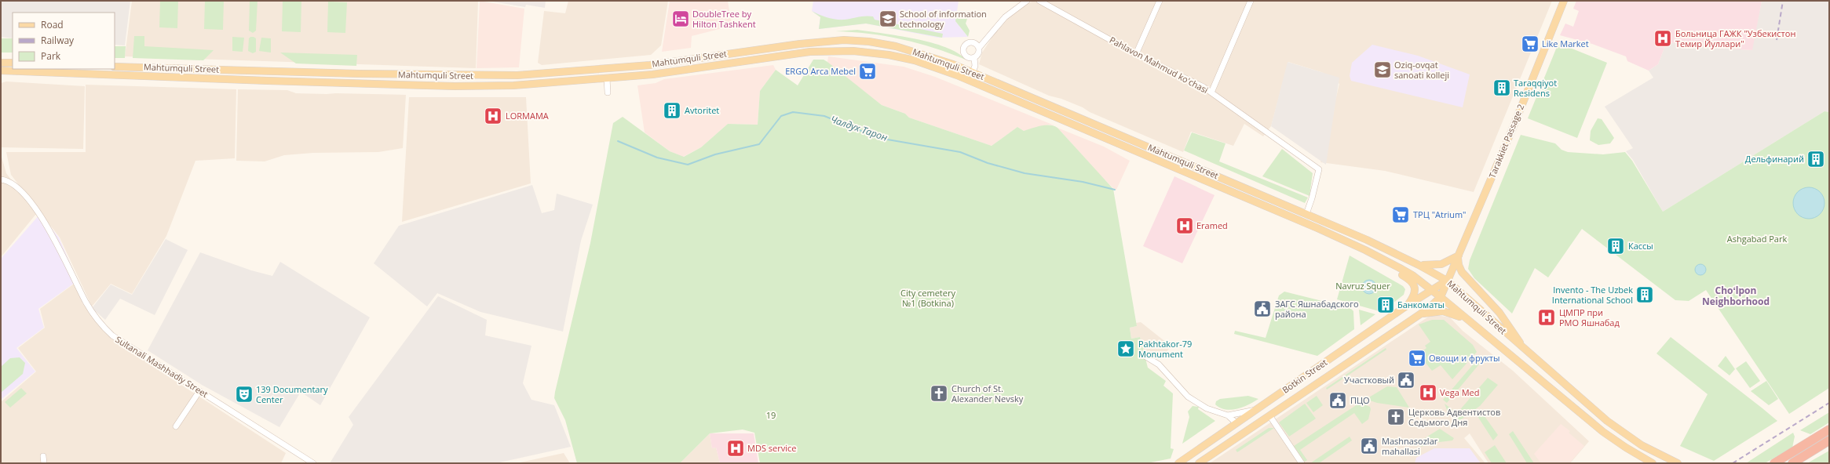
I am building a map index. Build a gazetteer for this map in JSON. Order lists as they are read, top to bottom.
{
  "streets": {
    "main road": ["Mahtumquli Street", "Tarakkiet Passage 2", "Botkin Street"],
    "street": ["Pahlavon Mahmud ko'chasi", "Sultanali Mashhadiy Street"]
  },
  "crossings": [
    ["Mahtumquli Street", "Pahlavon Mahmud ko'chasi"],
    ["Mahtumquli Street", "Tarakkiet Passage 2"],
    ["Mahtumquli Street", "Botkin Street"],
    ["Tarakkiet Passage 2", "Botkin Street"]
  ],
  "districts": ["Choʻlpon Neighborhood"],
  "water": ["Чалдух Тарон"],
  "parks": [
    "Ashgabad Park",
    "Navruz Squer",
    "City cemetery №1 (Botkina)",
    "19"
  ],
  "places": {
    "hotel": ["DoubleTree by Hilton Tashkent"],
    "school or university": ["School of information technology", "Oziq-ovqat sanoati kolleji"],
    "hospital": [
      "Больница ГАЖК \"Узбекистон Темир Йуллари\"",
      "LORMAMA",
      "Eramed",
      "ЦМПР при РМО Яшнабад",
      "Vega Med",
      "MDS service"
    ],
    "supermarket": [
      "Like Market",
      "ERGO Arca Mebel",
      "ТРЦ \"Atrium\"",
      "Овощи и фрукты"
    ],
    "building": [
      "Taraqqiyot Residens",
      "Avtoritet",
      "Дельфинарий",
      "Кассы",
      "Invento - The Uzbek International School",
      "Банкоматы"
    ],
    "public building": [
      "ЗАГС Яшнабадского района",
      "Участковый",
      "ПЦО",
      "Mashnasozlar mahallasi"
    ],
    "place": ["Pakhtakor-79 Monument"],
    "church": ["Church of St. Alexander Nevsky", "Церковь Адвентистов Седьмого Дня"],
    "theatre": ["139 Documentary Center"]
  },
  "legend": ["Road", "Railway", "Park"]
}
